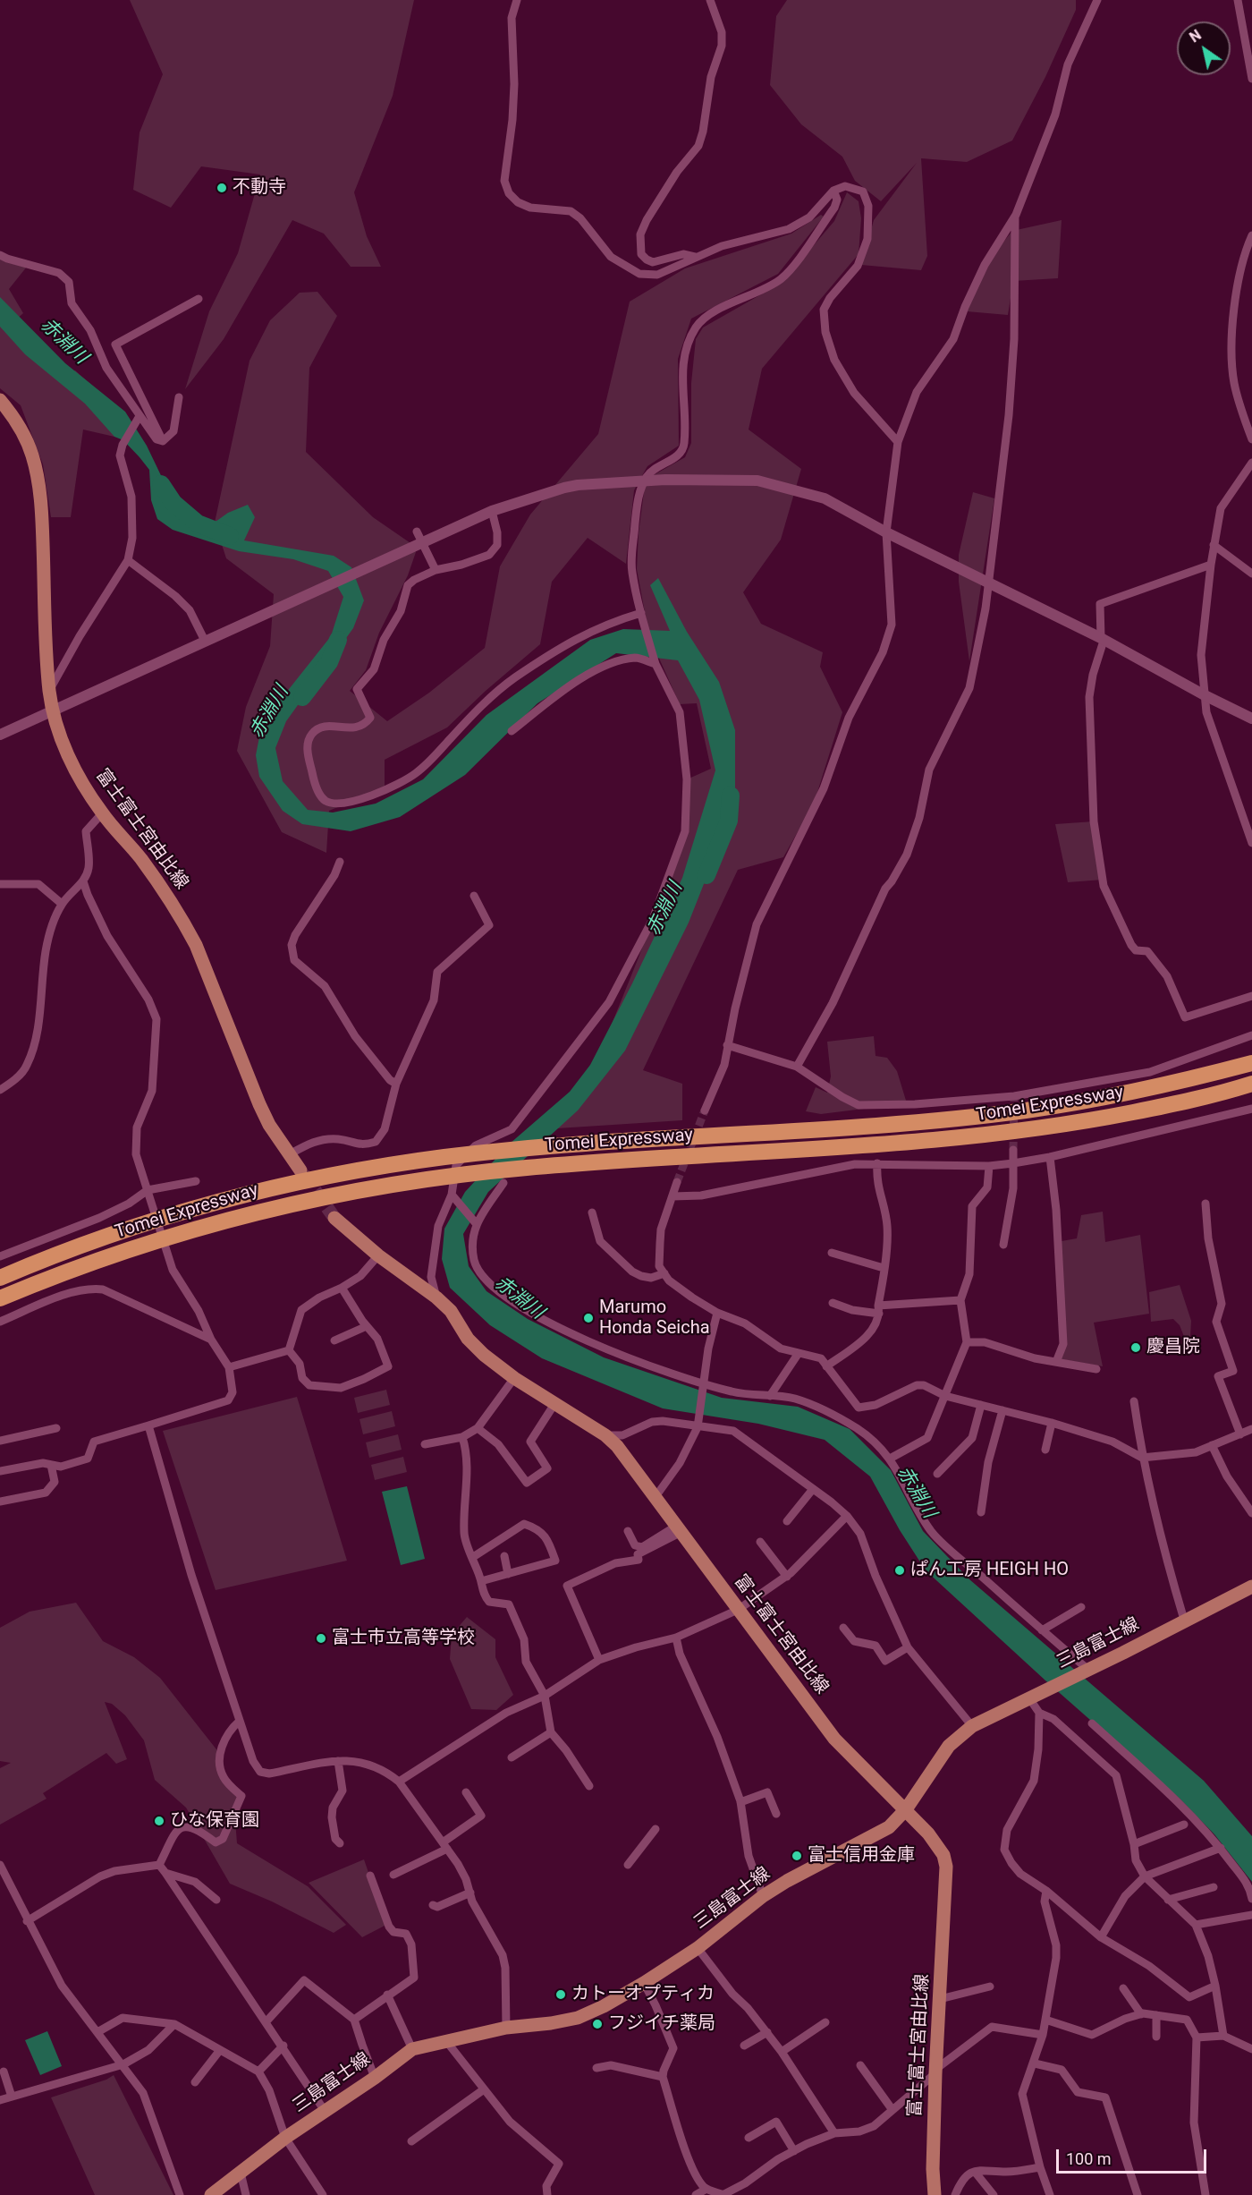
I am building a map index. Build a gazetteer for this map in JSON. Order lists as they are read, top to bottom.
{
  "streets": {
    "highway": ["Tomei Expressway"],
    "main road": ["富士富士宮由比線", "三島富士線"]
  },
  "crossings": [
    ["富士富士宮由比線", "三島富士線"]
  ],
  "water": ["赤淵川"],
  "places": [
    "不動寺",
    "Marumo Honda Seicha",
    "慶昌院",
    "ぱん工房 HEIGH HO",
    "富士市立高等学校",
    "ひな保育園",
    "富士信用金庫",
    "カトーオプティカ",
    "フジイチ薬局"
  ],
  "scale_bar": "100 m",
  "north": "top left"
}
